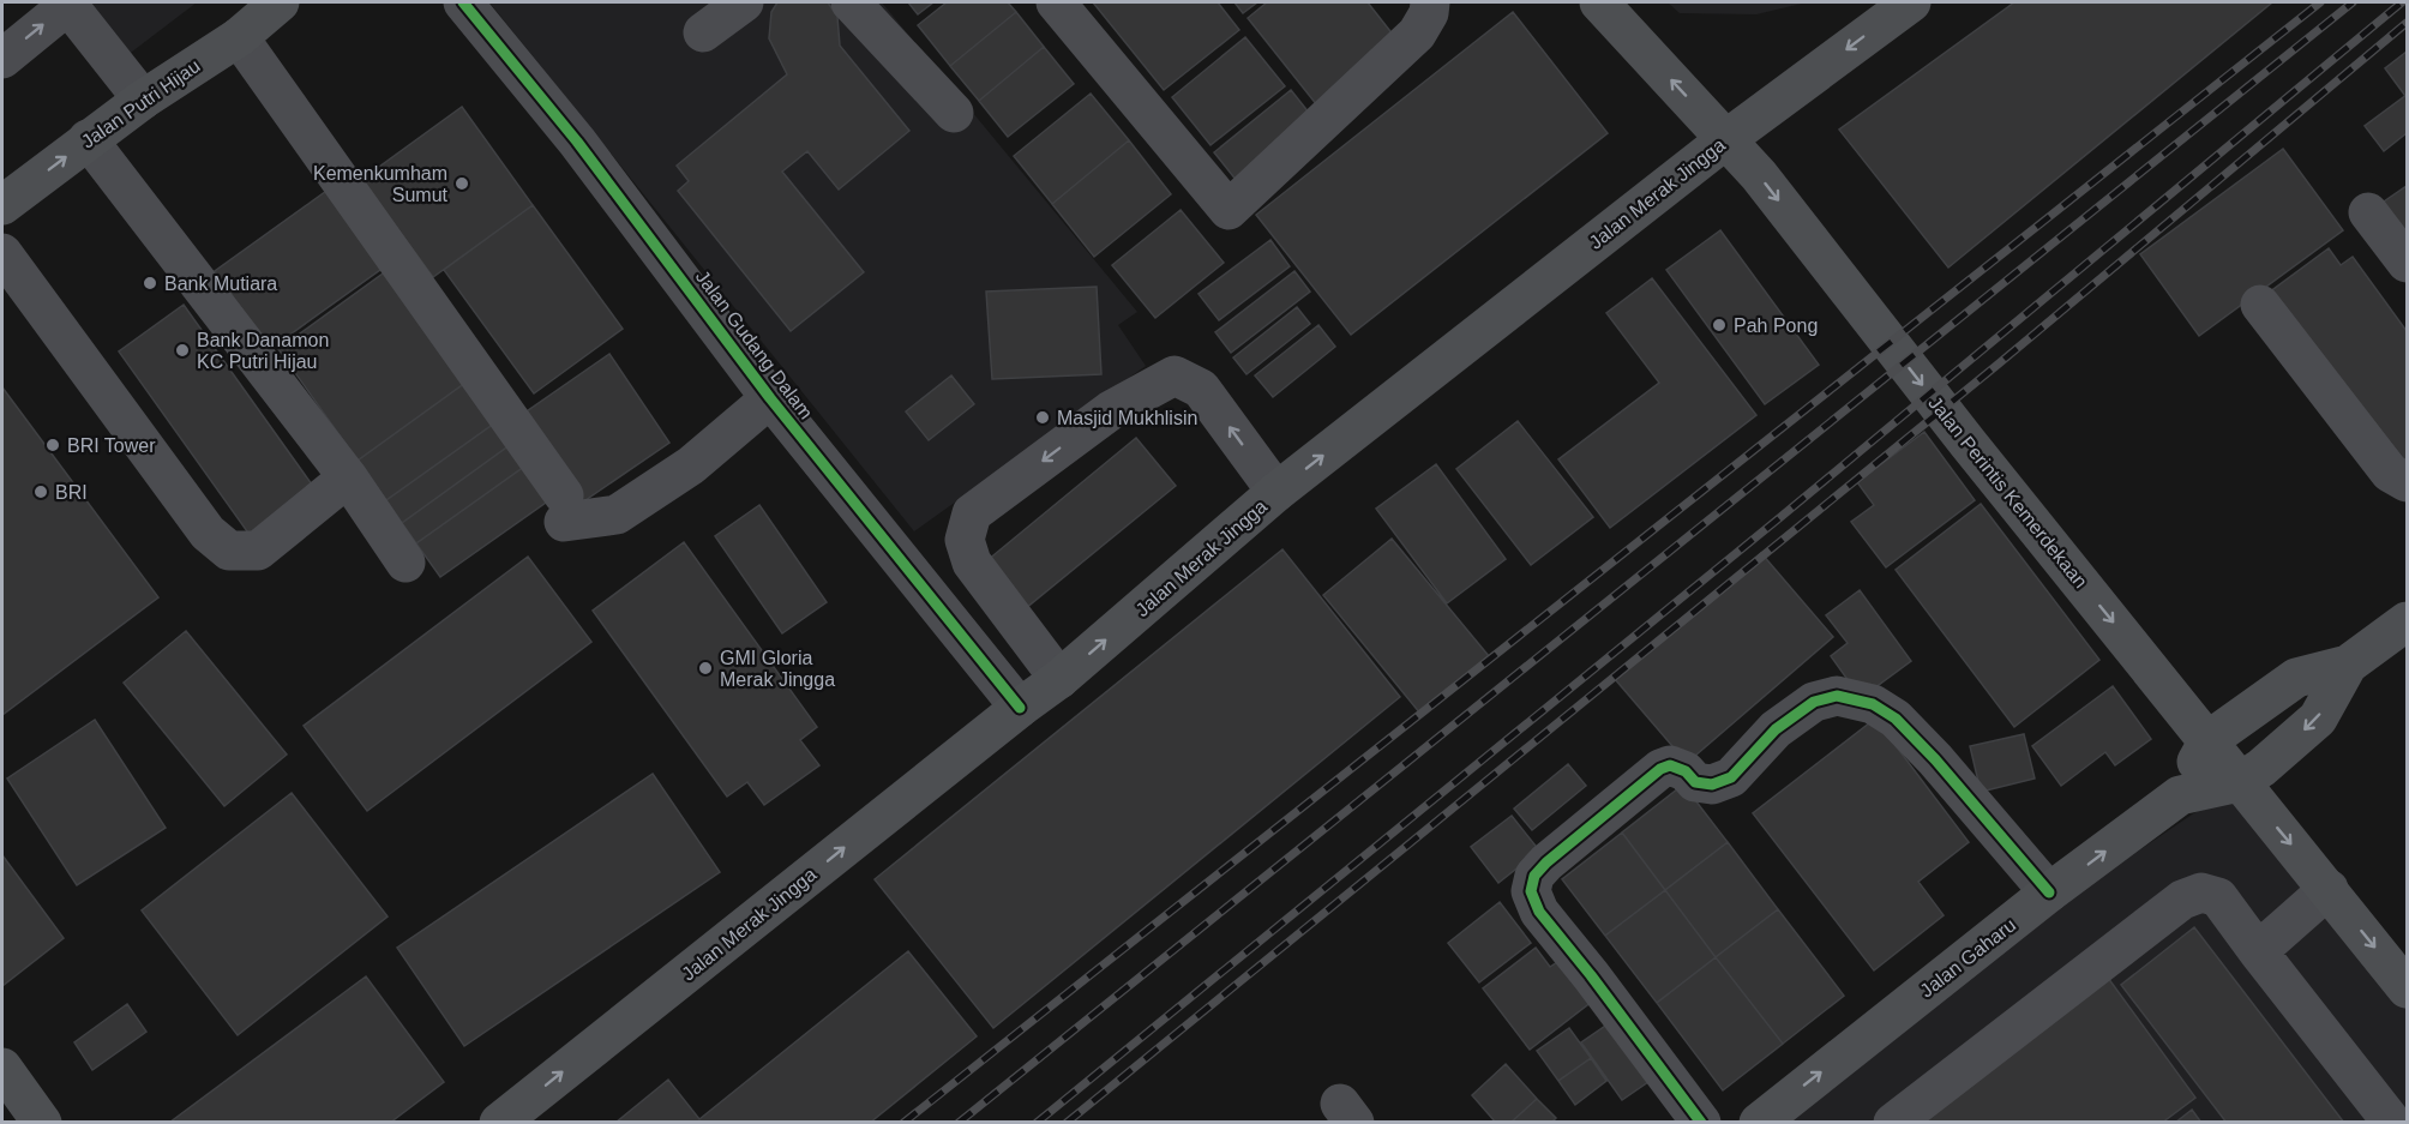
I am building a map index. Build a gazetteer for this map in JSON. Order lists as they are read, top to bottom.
{
  "streets": {
    "main road": [
      "Jalan Putri Hijau",
      "Jalan Merak Jingga",
      "Jalan Perintis Kemerdekaan",
      "Jalan Gaharu"
    ],
    "street": ["Jalan Gudang Dalam"]
  },
  "crossings": [
    ["Jalan Merak Jingga", "Jalan Gudang Dalam"],
    ["Jalan Merak Jingga", "Jalan Perintis Kemerdekaan"],
    ["Jalan Perintis Kemerdekaan", "Jalan Gaharu"]
  ],
  "places": [
    "Kemenkumham Sumut",
    "Bank Mutiara",
    "Pah Pong",
    "Bank Danamon KC Putri Hijau",
    "Masjid Mukhlisin",
    "BRI Tower",
    "BRI",
    "GMI Gloria Merak Jingga"
  ]
}
